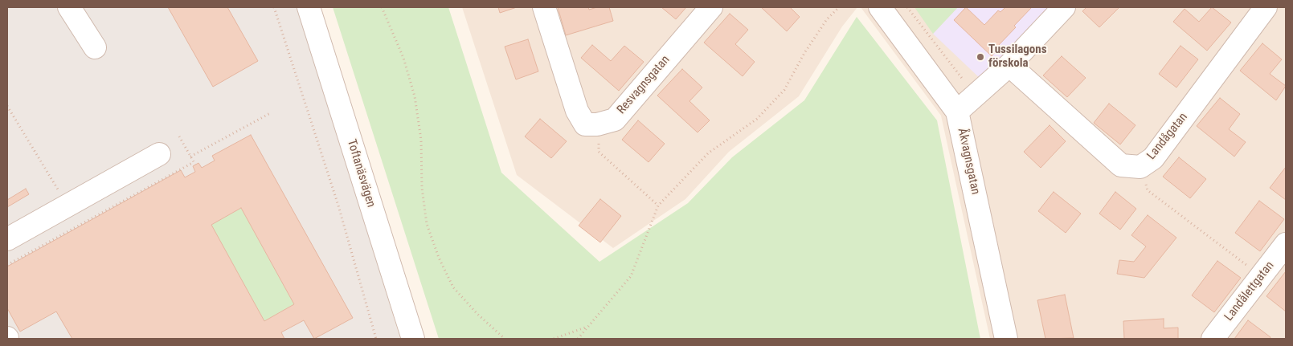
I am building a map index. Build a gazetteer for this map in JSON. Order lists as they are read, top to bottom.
{
  "streets": {
    "street": [
      "Resvagnsgatan",
      "Landågatan",
      "Åkvagnsgatan",
      "Toftanäsvägen",
      "Landålettgatan"
    ]
  },
  "places": ["Tussilagons förskola"]
}
